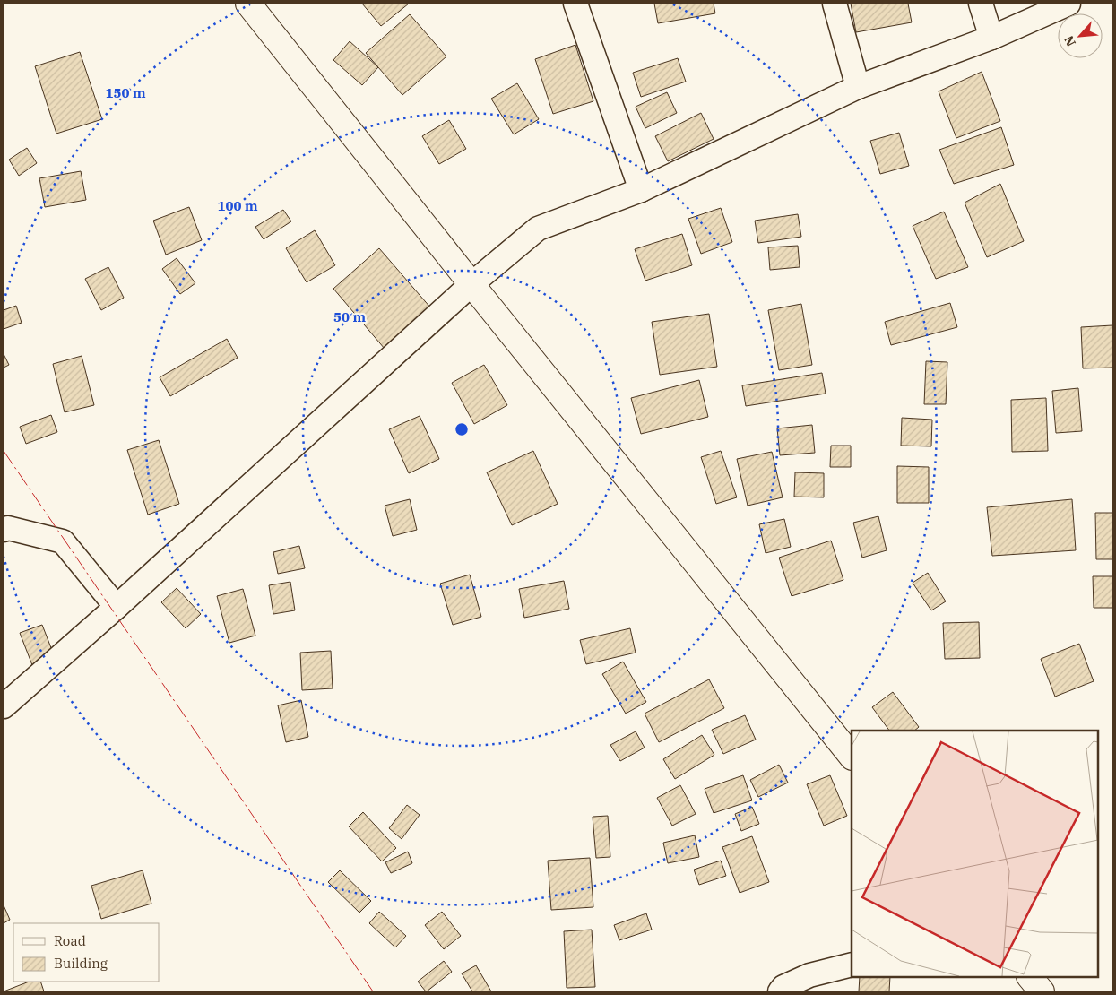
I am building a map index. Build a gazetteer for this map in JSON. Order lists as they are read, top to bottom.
{
  "legend": ["Road", "Building"],
  "north": "bottom left",
  "rings": ["150 m", "100 m", "50 m"]
}
